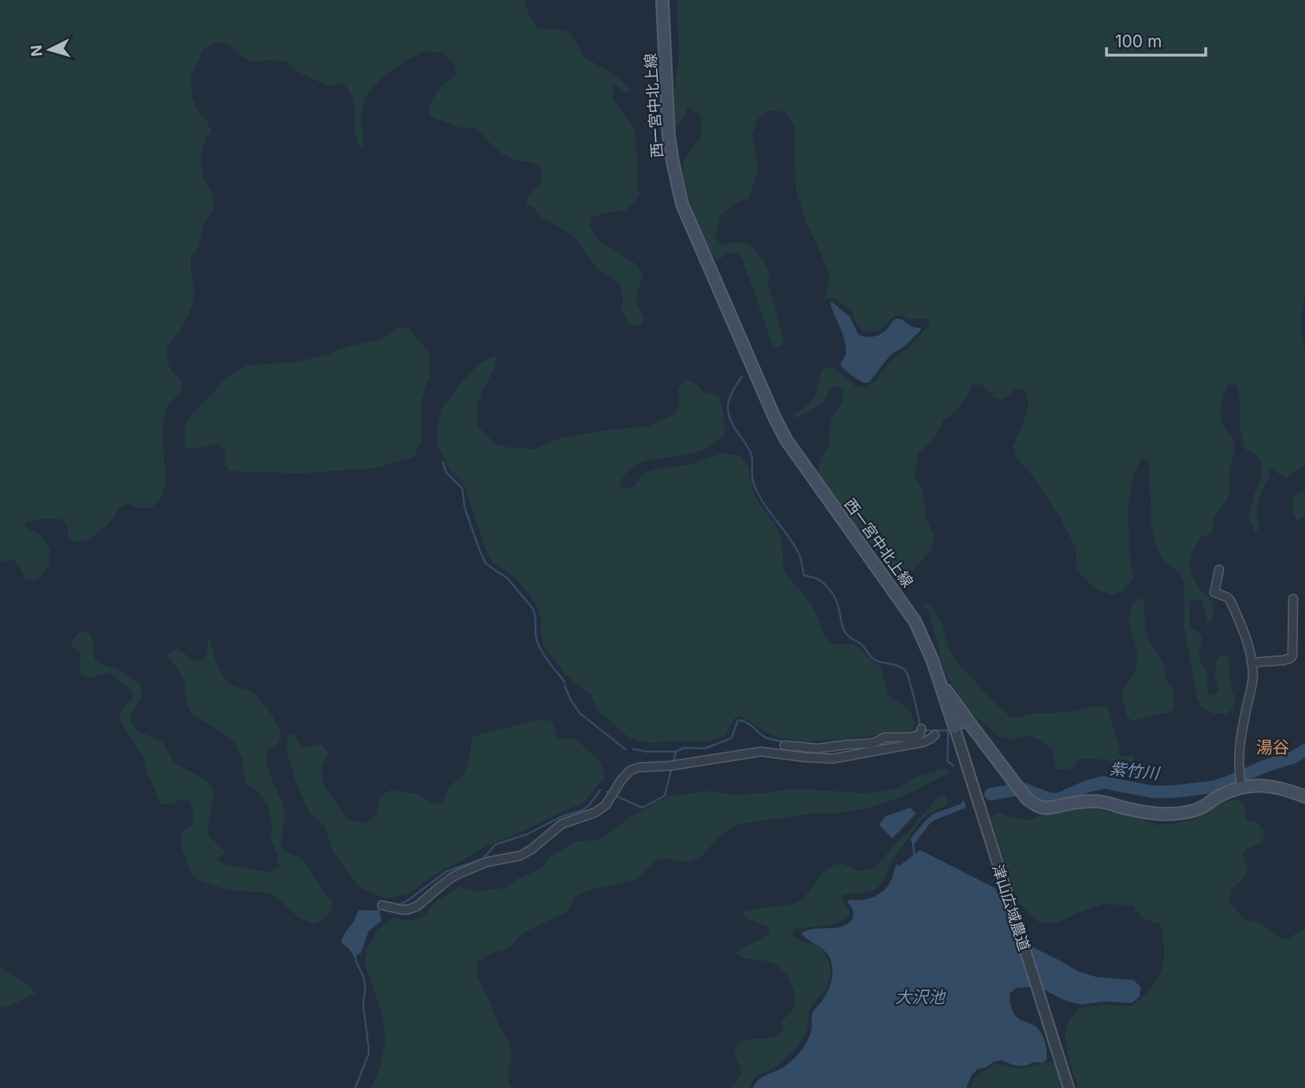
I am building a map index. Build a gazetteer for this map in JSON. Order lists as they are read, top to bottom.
{
  "streets": {
    "main road": ["西一宮中北上線"],
    "street": ["津山広域農道"]
  },
  "crossings": [
    ["西一宮中北上線", "津山広域農道"]
  ],
  "districts": ["湯谷"],
  "water": ["紫竹川", "大沢池"],
  "scale_bar": "100 m",
  "north": "left"
}
